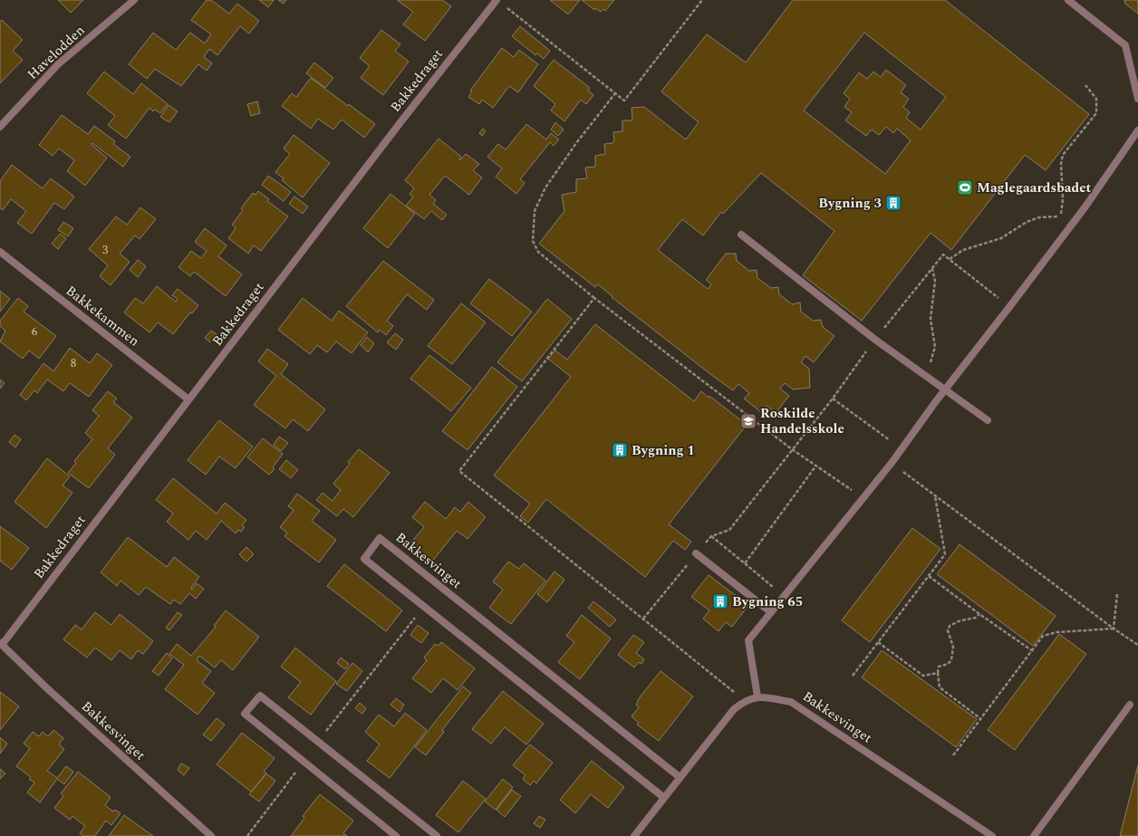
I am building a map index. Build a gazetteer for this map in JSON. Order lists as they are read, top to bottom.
{
  "streets": {
    "street": [
      "Havelodden",
      "Bakkedraget",
      "Bakkekammen",
      "Bakkesvinget"
    ]
  },
  "crossings": [
    ["Bakkedraget", "Bakkekammen"],
    ["Bakkedraget", "Bakkesvinget"]
  ],
  "places": {
    "sports": ["Maglegaardsbadet"],
    "building": ["Bygning 3", "Bygning 1", "Bygning 65"],
    "school or university": ["Roskilde Handelsskole"]
  },
  "house_numbers": ["3", "6", "8"]
}
